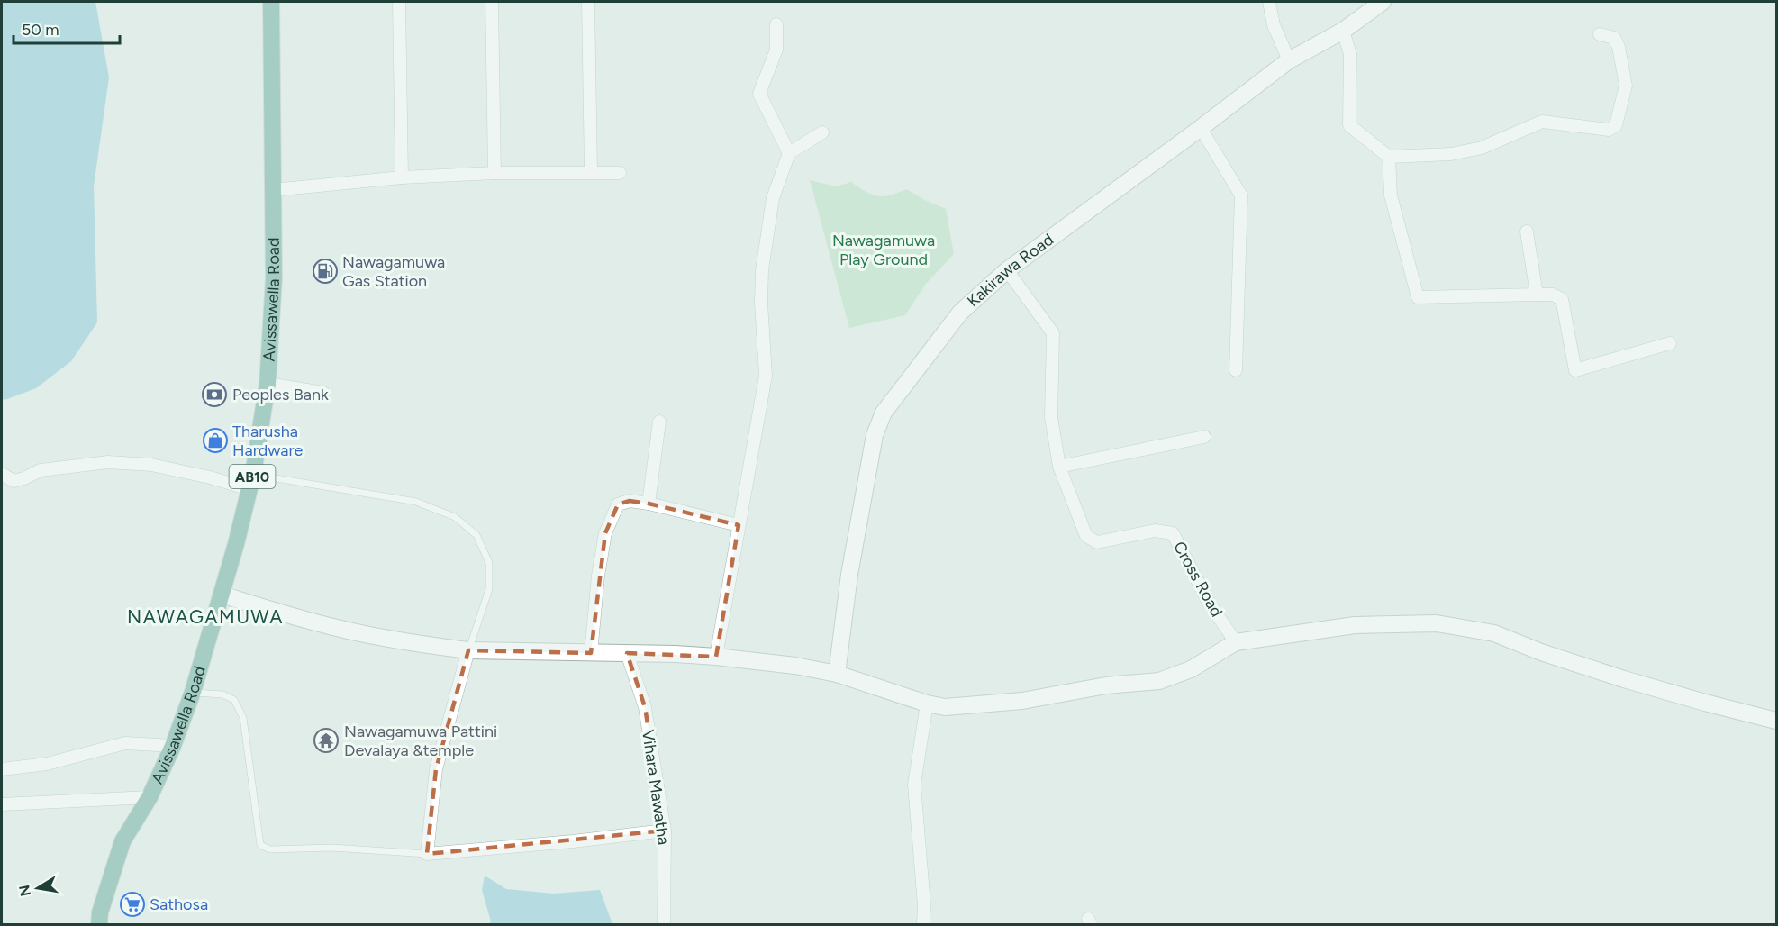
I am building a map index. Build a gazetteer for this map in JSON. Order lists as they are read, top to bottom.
{
  "streets": {
    "main road": ["Avissawella Road", "AB10"],
    "street": ["Kakirawa Road", "Cross Road", "Vihara Mawatha"]
  },
  "crossings": [
    ["Kakirawa Road", "Cross Road"]
  ],
  "districts": ["NAWAGAMUWA"],
  "parks": ["Nawagamuwa Play Ground"],
  "places": {
    "fuel station": ["Nawagamuwa Gas Station"],
    "bank": ["Peoples Bank"],
    "shop": ["Tharusha Hardware"],
    "temple": ["Nawagamuwa Pattini Devalaya &temple"],
    "supermarket": ["Sathosa"]
  },
  "scale_bar": "50 m",
  "north": "left"
}
